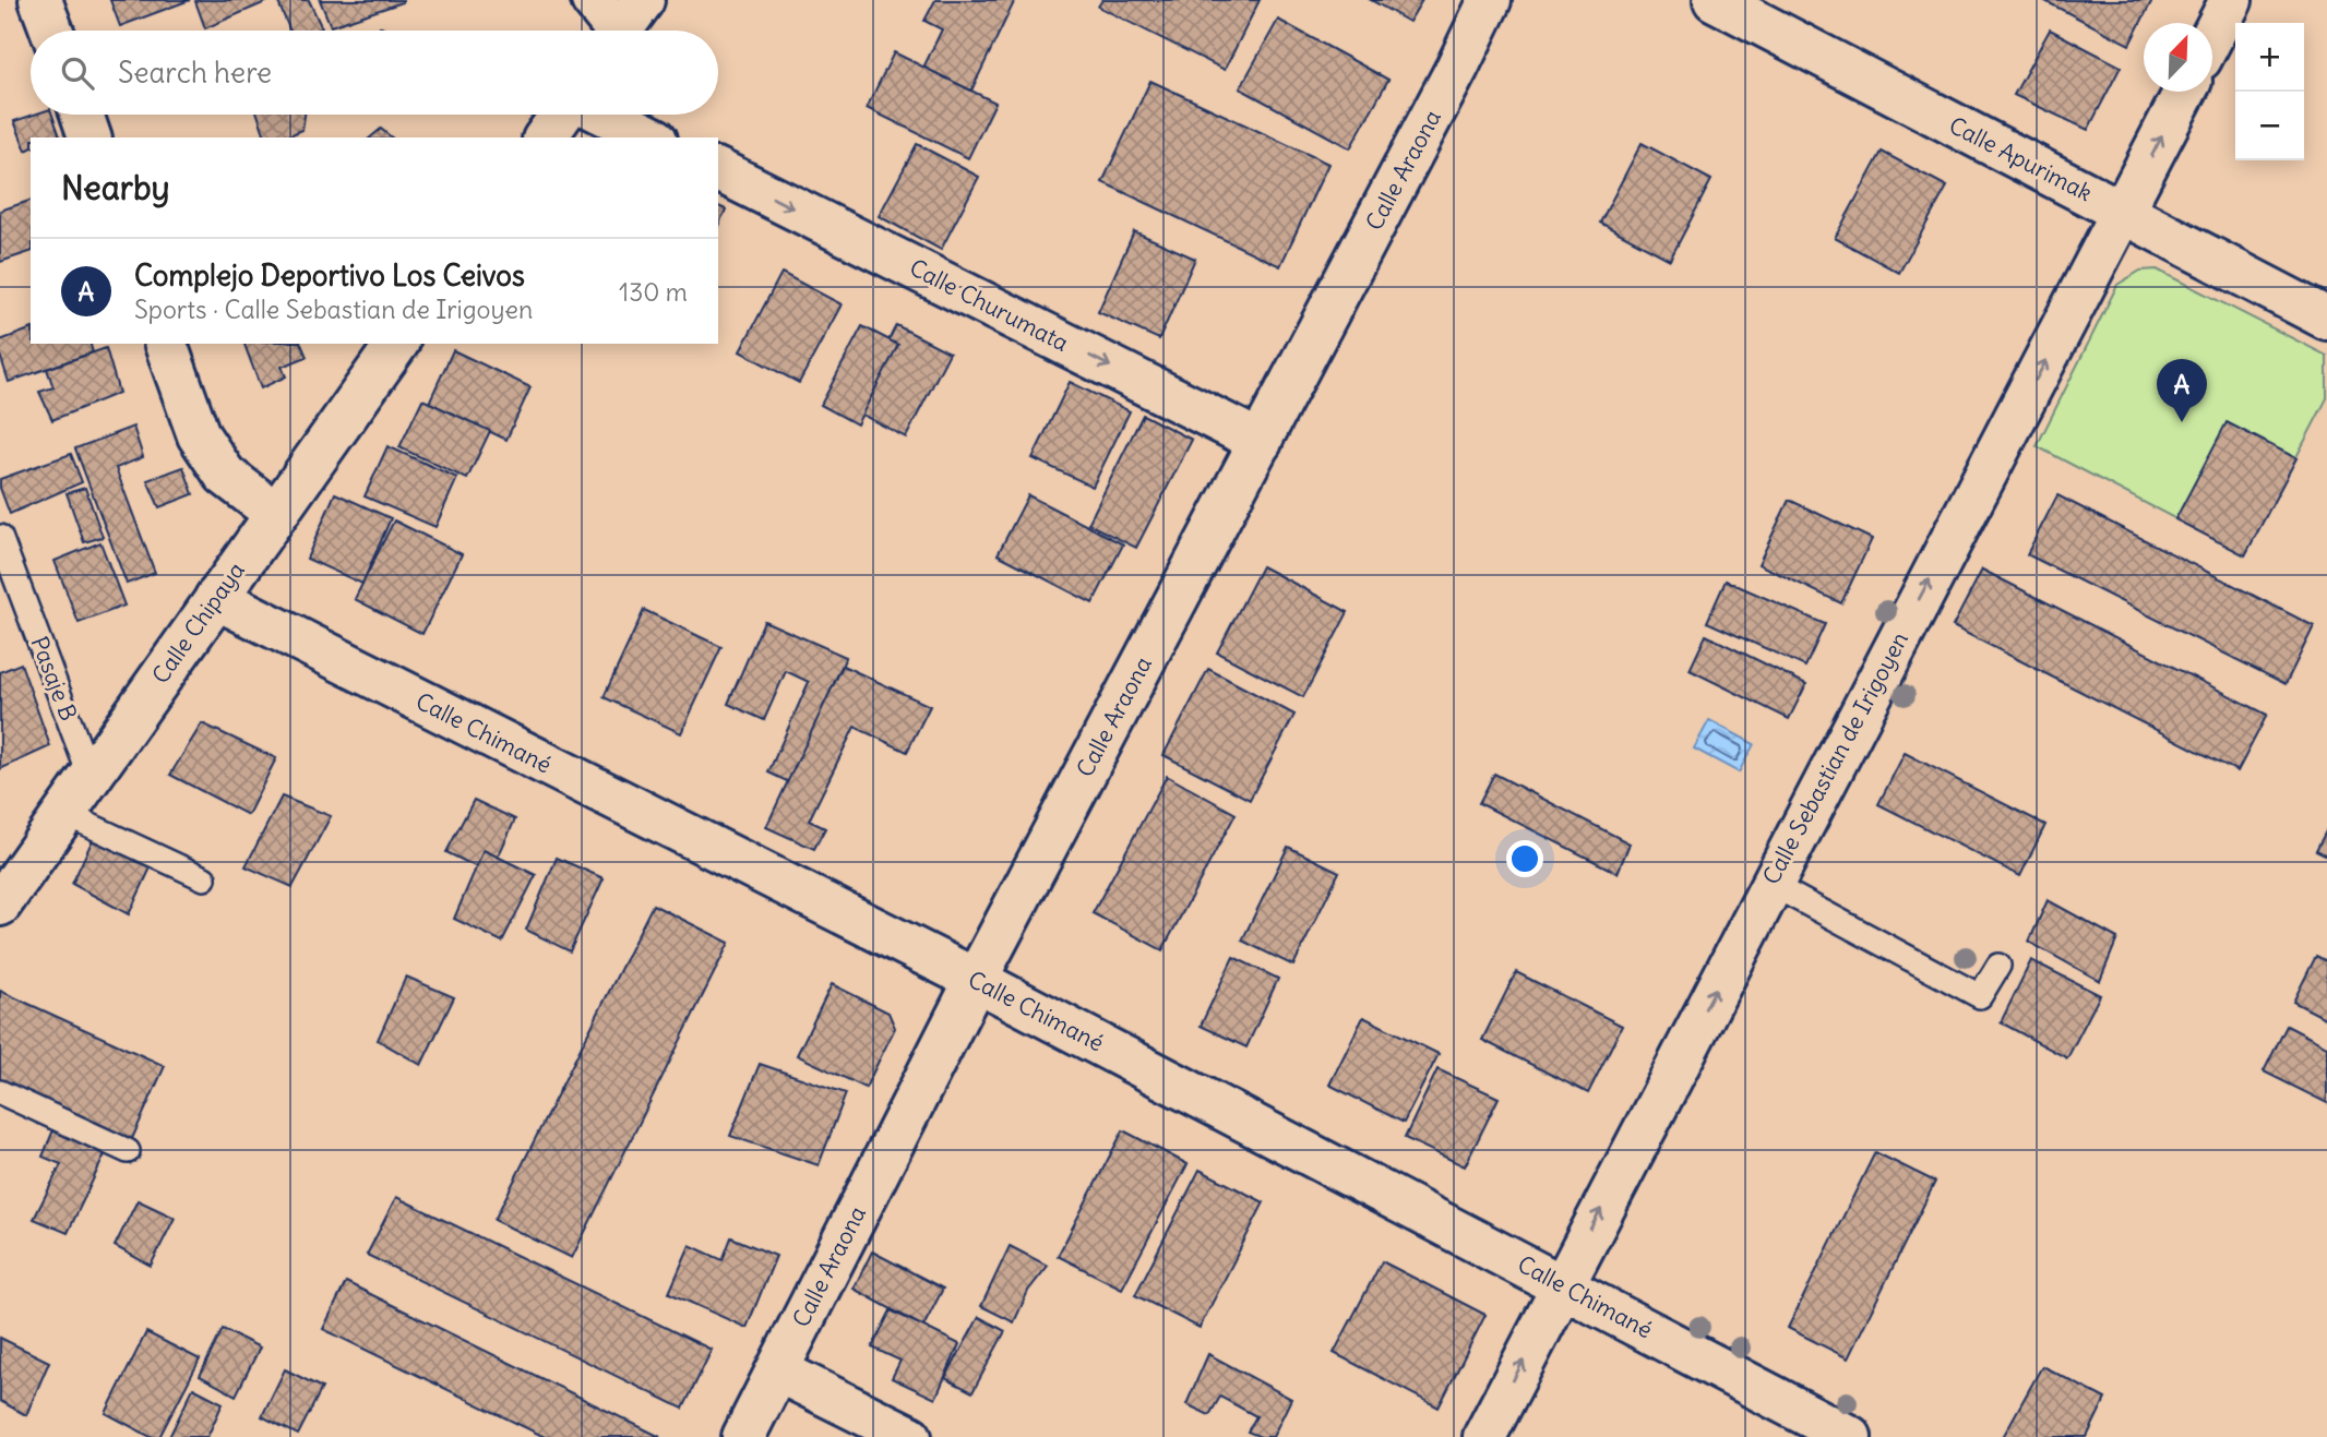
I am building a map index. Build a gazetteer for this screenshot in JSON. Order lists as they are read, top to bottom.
{
  "streets": {
    "street": [
      "Calle Apurimak",
      "Calle Araona",
      "Calle Churumata",
      "Calle Chipaya",
      "Calle Chimané",
      "Calle Sebastian de Irigoyen"
    ],
    "lane": ["Pasaje B"]
  },
  "crossings": [
    ["Calle Apurimak", "Calle Sebastian de Irigoyen"],
    ["Calle Araona", "Calle Churumata"],
    ["Calle Araona", "Calle Chimané"],
    ["Calle Chipaya", "Pasaje B"],
    ["Calle Chipaya", "Calle Chimané"],
    ["Calle Chimané", "Calle Sebastian de Irigoyen"]
  ],
  "one_way": ["Calle Churumata", "Calle Sebastian de Irigoyen"],
  "north": "top right",
  "page": {
    "map_buttons": ["+", "−"],
    "search": "Search here",
    "heading": "Nearby",
    "list": [
      {
        "mark": "A",
        "name": "Complejo Deportivo Los Ceivos",
        "note": "Sports · Calle Sebastian de Irigoyen",
        "value": "130 m"
      }
    ],
    "pins": "A"
  }
}
